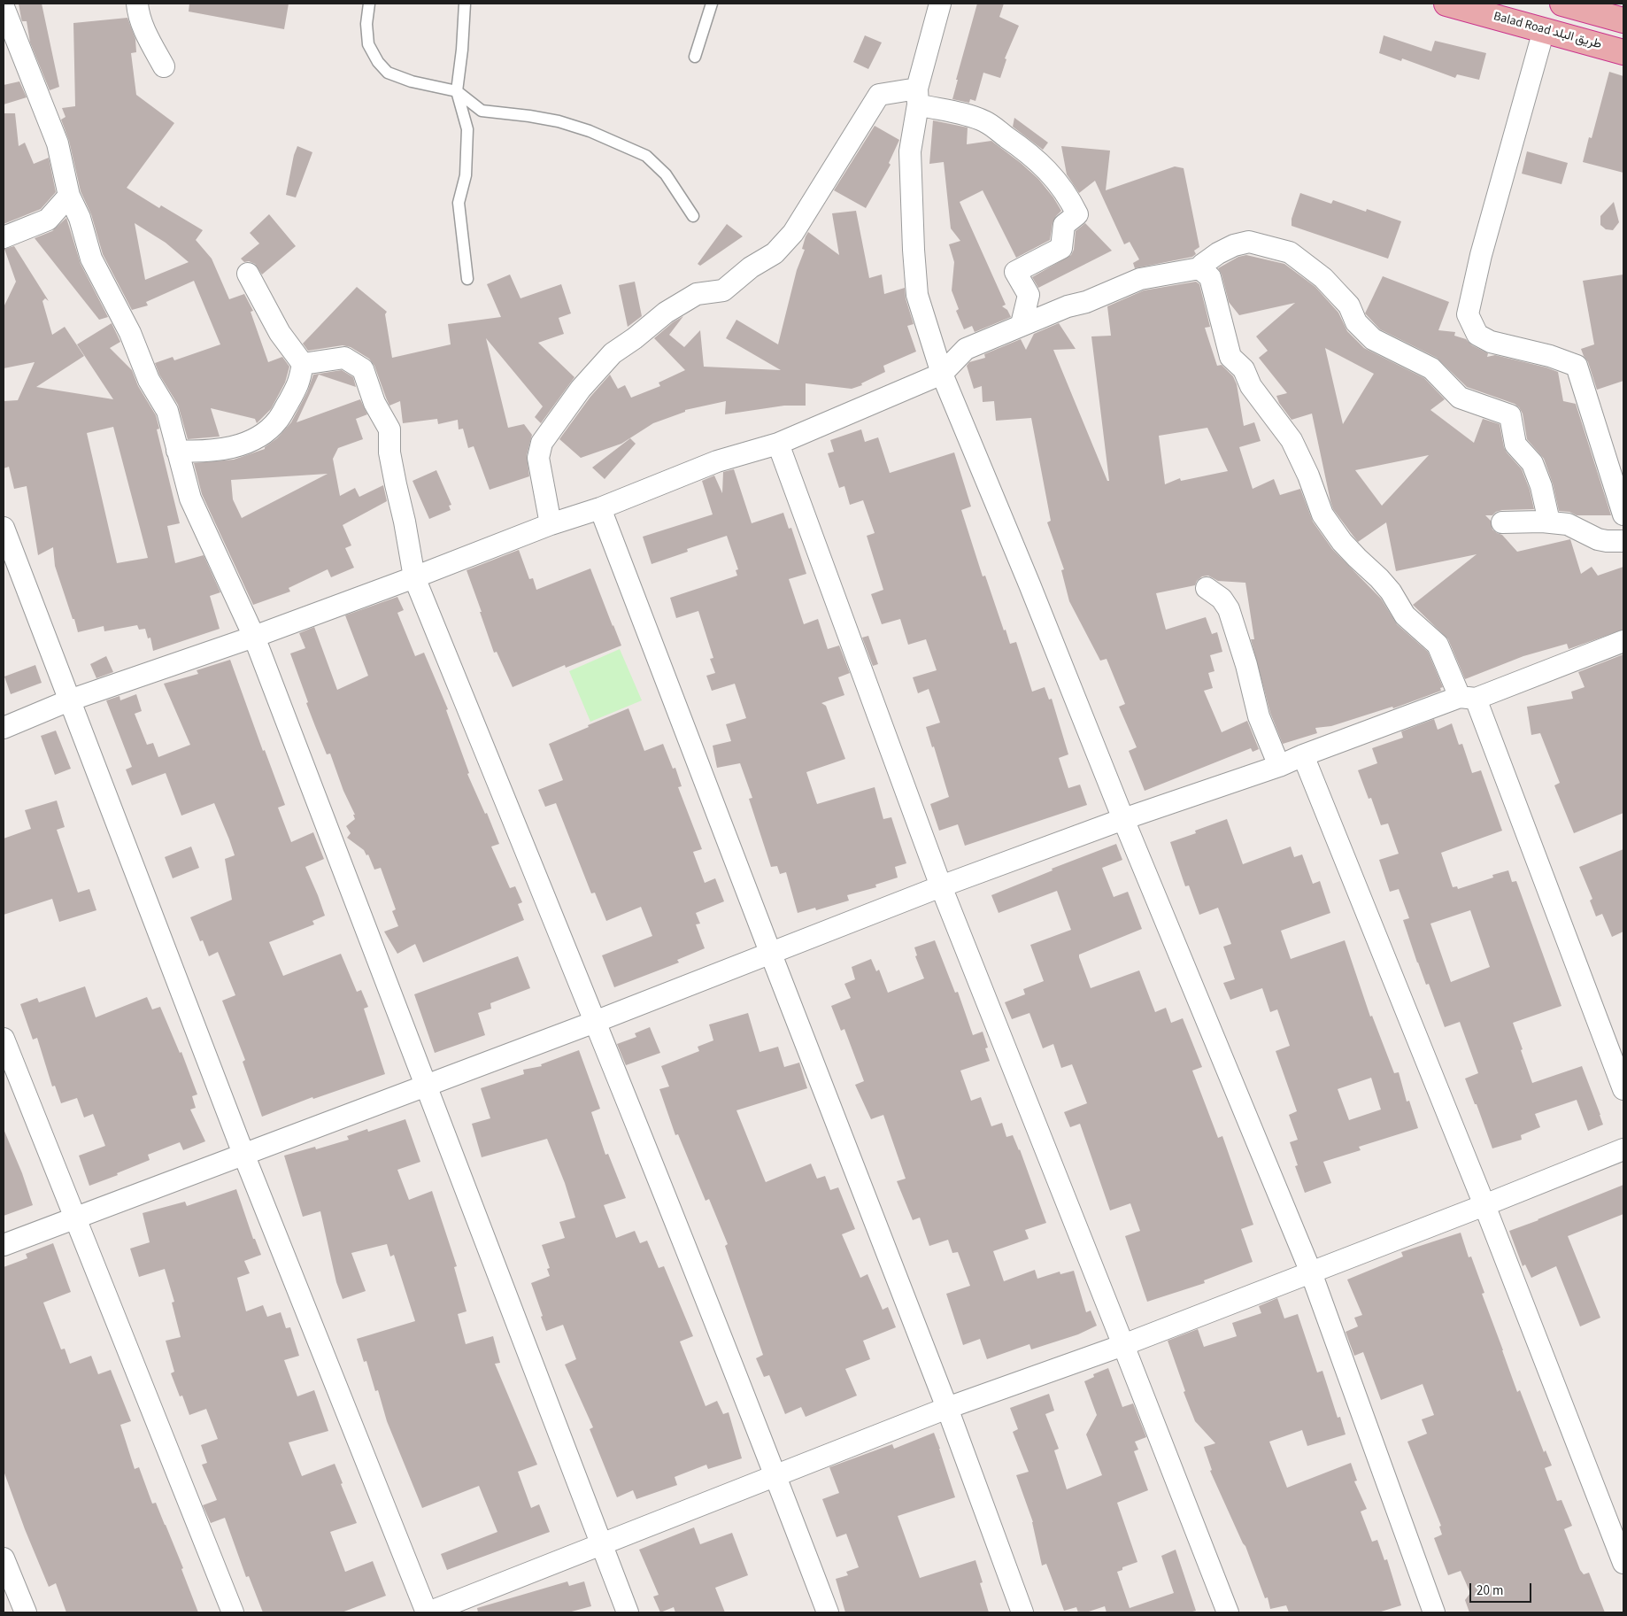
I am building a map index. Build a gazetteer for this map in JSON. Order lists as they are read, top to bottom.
{
  "streets": {
    "highway": ["Balad Road طريق البلد"]
  },
  "scale_bar": "20 m"
}
